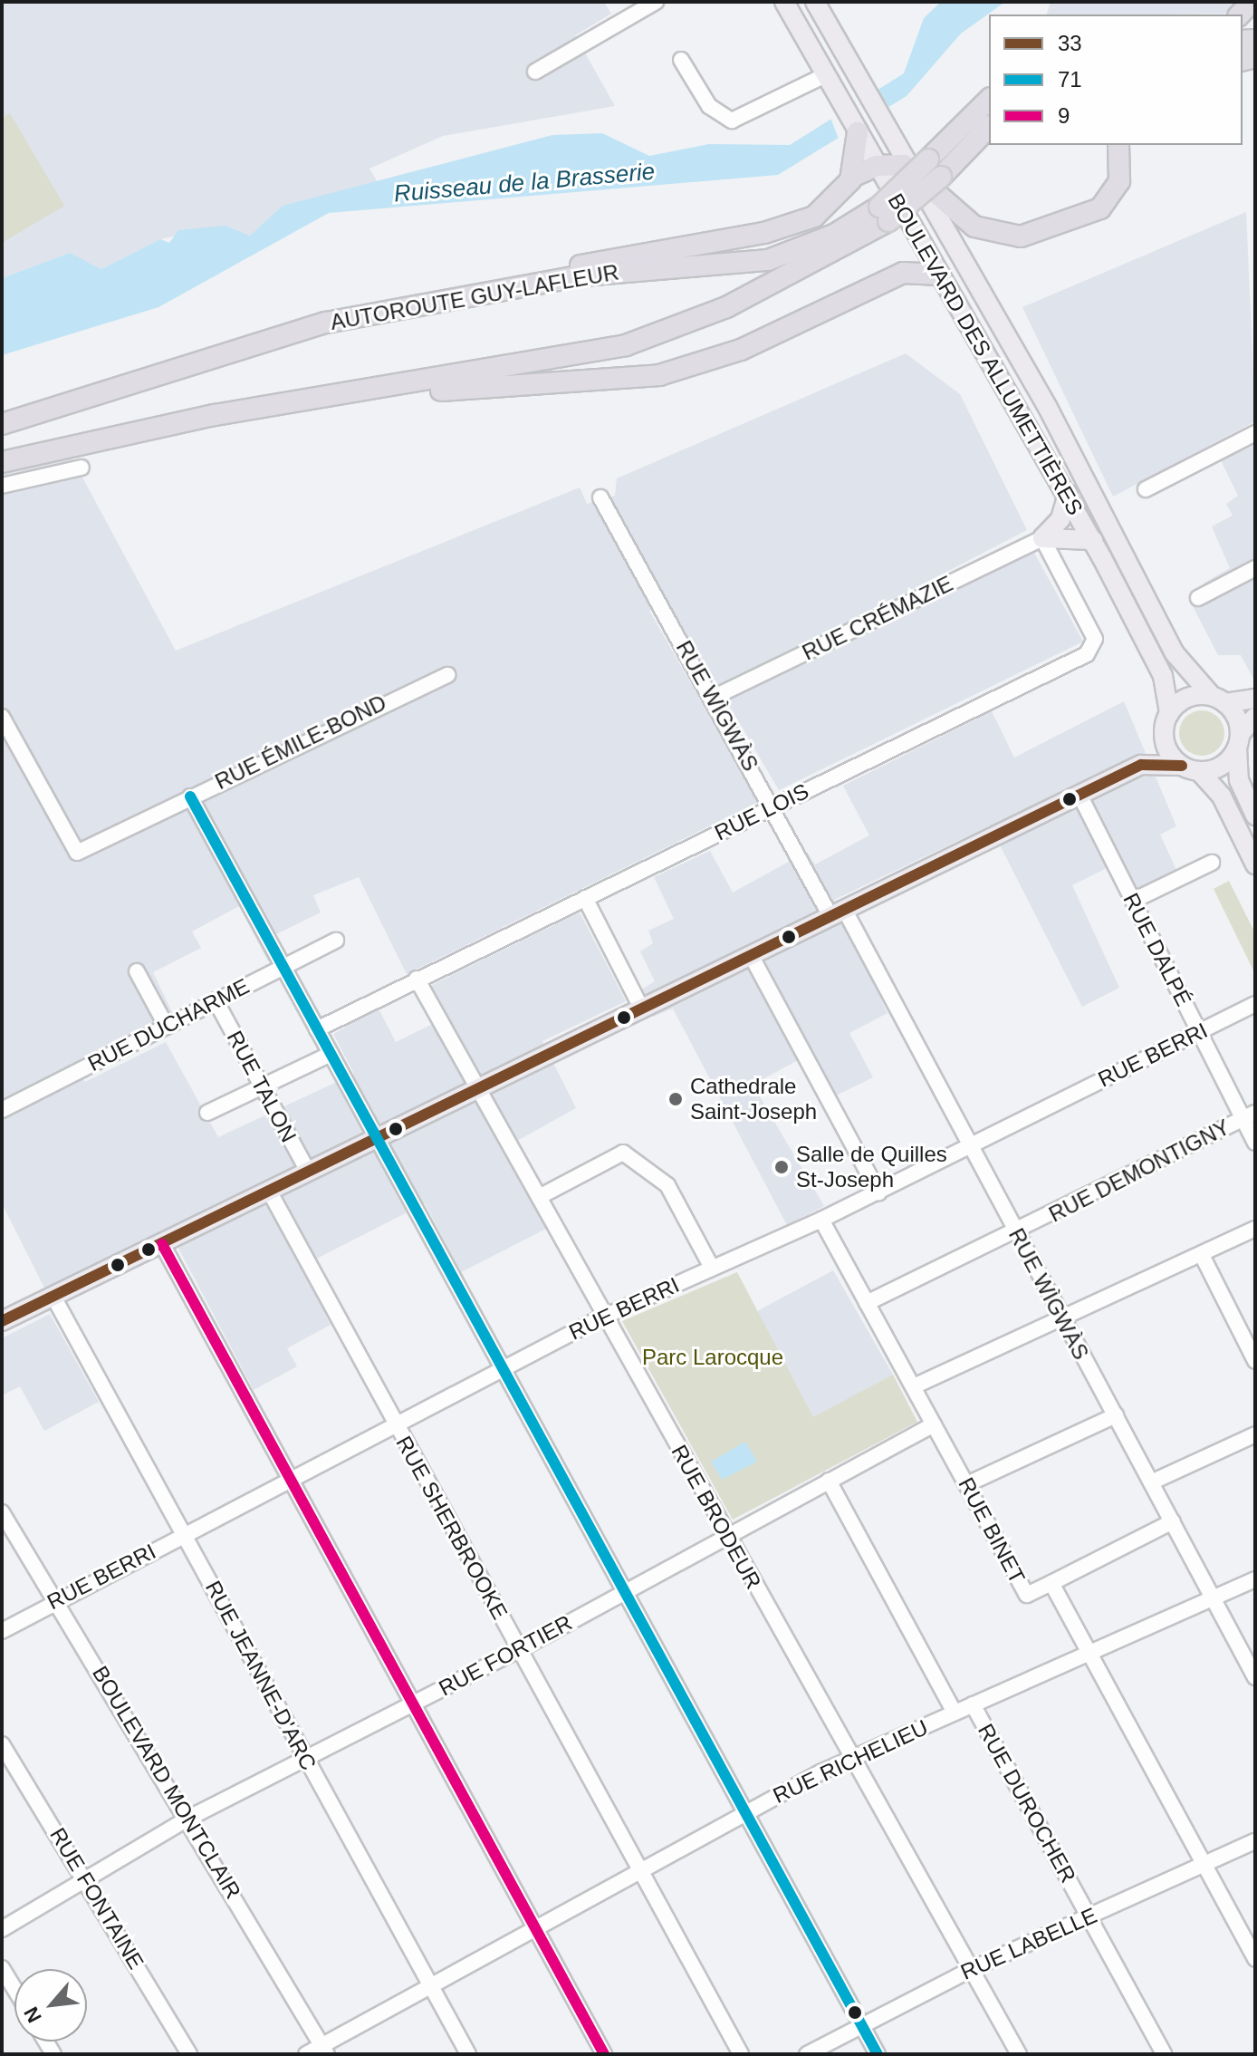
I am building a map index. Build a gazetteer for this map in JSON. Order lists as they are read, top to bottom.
{
  "streets": {
    "highway": ["AUTOROUTE GUY-LAFLEUR"],
    "main road": ["BOULEVARD DES ALLUMETTIÈRES"],
    "street": [
      "RUE CRÉMAZIE",
      "RUE WÌGWÀS",
      "RUE ÉMILE-BOND",
      "RUE LOIS",
      "RUE DALPÉ",
      "RUE DUCHARME",
      "RUE BERRI",
      "RUE TALON",
      "RUE DEMONTIGNY",
      "RUE BRODEUR",
      "RUE SHERBROOKE",
      "RUE BINET",
      "RUE FORTIER",
      "RUE JEANNE-D'ARC",
      "RUE RICHELIEU",
      "BOULEVARD MONTCLAIR",
      "RUE DUROCHER",
      "RUE FONTAINE",
      "RUE LABELLE"
    ]
  },
  "crossings": [
    ["RUE CRÉMAZIE", "RUE WÌGWÀS"],
    ["RUE CRÉMAZIE", "RUE LOIS"],
    ["RUE WÌGWÀS", "RUE LOIS"],
    ["RUE WÌGWÀS", "RUE BERRI"],
    ["RUE WÌGWÀS", "RUE DEMONTIGNY"],
    ["RUE WÌGWÀS", "RUE RICHELIEU"],
    ["RUE LOIS", "RUE BRODEUR"],
    ["RUE DALPÉ", "RUE BERRI"],
    ["RUE DALPÉ", "RUE DEMONTIGNY"],
    ["RUE DUCHARME", "RUE TALON"],
    ["RUE BERRI", "RUE BRODEUR"],
    ["RUE BERRI", "RUE SHERBROOKE"],
    ["RUE BERRI", "RUE BINET"],
    ["RUE BERRI", "RUE JEANNE-D'ARC"],
    ["RUE BERRI", "BOULEVARD MONTCLAIR"],
    ["RUE DEMONTIGNY", "RUE BINET"],
    ["RUE BRODEUR", "RUE FORTIER"],
    ["RUE BRODEUR", "RUE RICHELIEU"],
    ["RUE BRODEUR", "RUE LABELLE"],
    ["RUE SHERBROOKE", "RUE FORTIER"],
    ["RUE SHERBROOKE", "RUE RICHELIEU"],
    ["RUE BINET", "RUE FORTIER"],
    ["RUE BINET", "RUE RICHELIEU"],
    ["RUE BINET", "RUE LABELLE"],
    ["RUE FORTIER", "RUE JEANNE-D'ARC"],
    ["RUE FORTIER", "BOULEVARD MONTCLAIR"],
    ["RUE FORTIER", "RUE DUROCHER"],
    ["RUE FORTIER", "RUE FONTAINE"],
    ["RUE JEANNE-D'ARC", "RUE RICHELIEU"],
    ["RUE RICHELIEU", "BOULEVARD MONTCLAIR"],
    ["RUE RICHELIEU", "RUE DUROCHER"],
    ["RUE DUROCHER", "RUE LABELLE"]
  ],
  "water": ["Ruisseau de la Brasserie"],
  "parks": ["Parc Larocque"],
  "places": ["Cathedrale Saint-Joseph", "Salle de Quilles St-Joseph"],
  "lines": ["transit line 33", "transit line 71", "transit line 9"],
  "legend": ["33", "71", "9"],
  "north": "bottom left"
}
